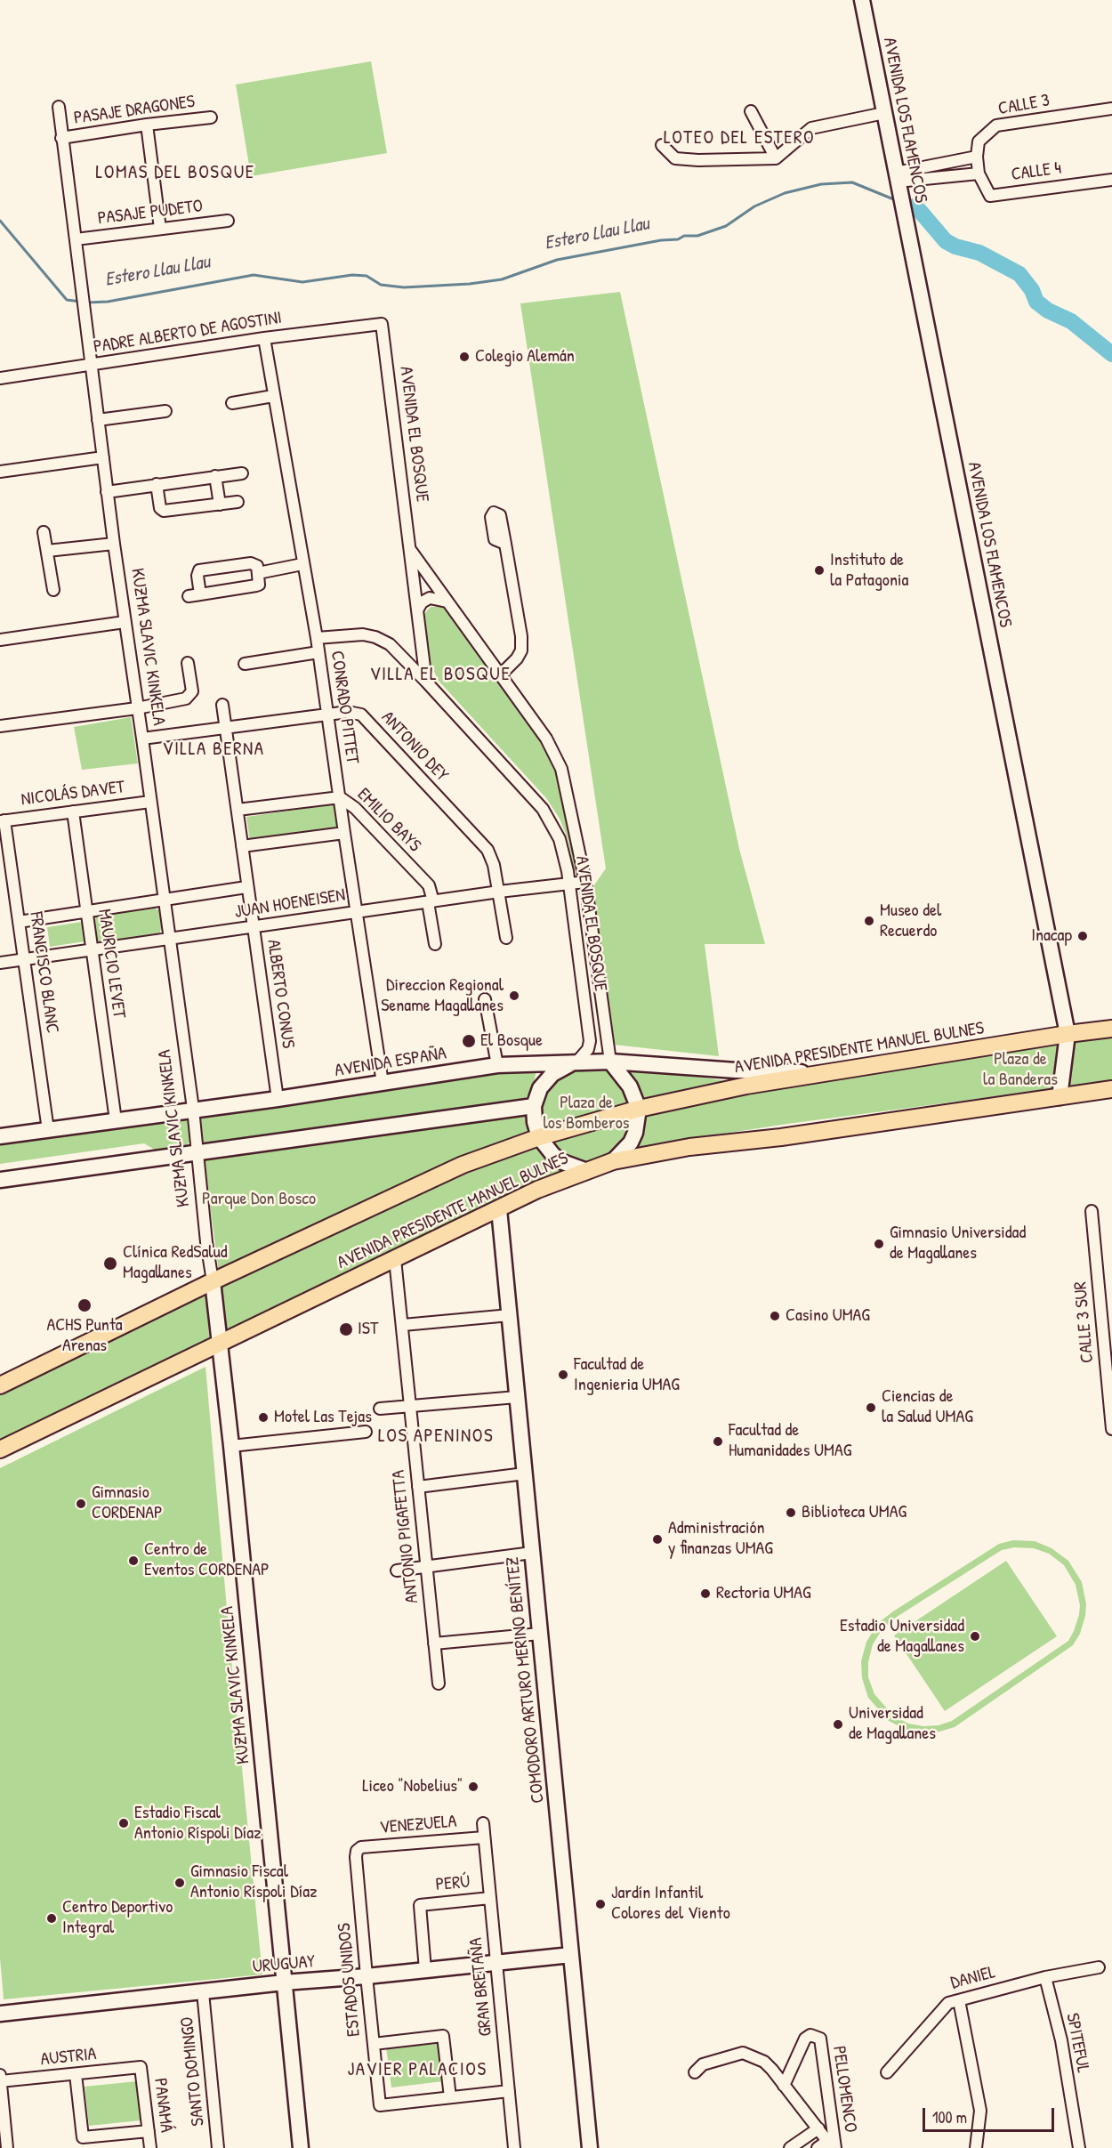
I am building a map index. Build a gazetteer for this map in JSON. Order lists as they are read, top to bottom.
{
  "streets": {
    "main road": [
      "AVENIDA LOS FLAMENCOS",
      "KUZMA SLAVIC KINKELA",
      "AVENIDA PRESIDENTE MANUEL BULNES",
      "AVENIDA ESPAÑA",
      "COMODORO ARTURO MERINO BENÍTEZ",
      "URUGUAY"
    ],
    "street": [
      "CALLE 3",
      "PASAJE DRAGONES",
      "CALLE 4",
      "PASAJE PUDETO",
      "PADRE ALBERTO DE AGOSTINI",
      "AVENIDA EL BOSQUE",
      "CONRADO PITTET",
      "ANTONIO DEY",
      "NICOLÁS DAVET",
      "EMILIO BAYS",
      "JUAN HOENEISEN",
      "MAURICIO LEVET",
      "FRANCISCO BLANC",
      "ALBERTO CONUS",
      "CALLE 3 SUR",
      "ANTONIO PIGAFETTA",
      "VENEZUELA",
      "PERÚ",
      "DANIEL",
      "ESTADOS UNIDOS",
      "GRAN BRETAÑA",
      "SPITEFUL",
      "AUSTRIA",
      "SANTO DOMINGO",
      "PELLOMENCO",
      "PANAMÁ"
    ]
  },
  "crossings": [
    ["PASAJE DRAGONES", "KUZMA SLAVIC KINKELA"],
    ["AVENIDA LOS FLAMENCOS", "AVENIDA PRESIDENTE MANUEL BULNES"],
    ["PASAJE PUDETO", "KUZMA SLAVIC KINKELA"],
    ["PADRE ALBERTO DE AGOSTINI", "AVENIDA EL BOSQUE"],
    ["PADRE ALBERTO DE AGOSTINI", "KUZMA SLAVIC KINKELA"],
    ["PADRE ALBERTO DE AGOSTINI", "CONRADO PITTET"],
    ["AVENIDA EL BOSQUE", "JUAN HOENEISEN"],
    ["AVENIDA EL BOSQUE", "AVENIDA ESPAÑA"],
    ["KUZMA SLAVIC KINKELA", "ANTONIO DEY"],
    ["KUZMA SLAVIC KINKELA", "NICOLÁS DAVET"],
    ["KUZMA SLAVIC KINKELA", "JUAN HOENEISEN"],
    ["KUZMA SLAVIC KINKELA", "AVENIDA PRESIDENTE MANUEL BULNES"],
    ["KUZMA SLAVIC KINKELA", "AVENIDA ESPAÑA"],
    ["KUZMA SLAVIC KINKELA", "URUGUAY"],
    ["CONRADO PITTET", "ANTONIO DEY"],
    ["CONRADO PITTET", "EMILIO BAYS"],
    ["CONRADO PITTET", "JUAN HOENEISEN"],
    ["CONRADO PITTET", "AVENIDA ESPAÑA"],
    ["ANTONIO DEY", "JUAN HOENEISEN"],
    ["ANTONIO DEY", "ALBERTO CONUS"],
    ["NICOLÁS DAVET", "MAURICIO LEVET"],
    ["NICOLÁS DAVET", "FRANCISCO BLANC"],
    ["EMILIO BAYS", "JUAN HOENEISEN"],
    ["EMILIO BAYS", "ALBERTO CONUS"],
    ["JUAN HOENEISEN", "MAURICIO LEVET"],
    ["JUAN HOENEISEN", "FRANCISCO BLANC"],
    ["JUAN HOENEISEN", "ALBERTO CONUS"],
    ["MAURICIO LEVET", "AVENIDA ESPAÑA"],
    ["FRANCISCO BLANC", "AVENIDA ESPAÑA"],
    ["ALBERTO CONUS", "AVENIDA ESPAÑA"],
    ["AVENIDA PRESIDENTE MANUEL BULNES", "AVENIDA ESPAÑA"],
    ["AVENIDA PRESIDENTE MANUEL BULNES", "ANTONIO PIGAFETTA"],
    ["AVENIDA PRESIDENTE MANUEL BULNES", "COMODORO ARTURO MERINO BENÍTEZ"],
    ["COMODORO ARTURO MERINO BENÍTEZ", "URUGUAY"],
    ["VENEZUELA", "ESTADOS UNIDOS"],
    ["VENEZUELA", "GRAN BRETAÑA"],
    ["PERÚ", "URUGUAY"],
    ["PERÚ", "GRAN BRETAÑA"],
    ["URUGUAY", "ESTADOS UNIDOS"],
    ["URUGUAY", "GRAN BRETAÑA"],
    ["URUGUAY", "SANTO DOMINGO"],
    ["DANIEL", "SPITEFUL"],
    ["AUSTRIA", "PANAMÁ"]
  ],
  "districts": [
    "LOTEO DEL ESTERO",
    "LOMAS DEL BOSQUE",
    "VILLA EL BOSQUE",
    "VILLA BERNA",
    "LOS APENINOS",
    "JAVIER PALACIOS"
  ],
  "water": ["Estero Llau Llau"],
  "parks": ["Plaza de la Banderas", "Plaza de los Bomberos", "Parque Don Bosco"],
  "places": [
    "Colegio Alemán",
    "Instituto de la Patagonia",
    "Museo del Recuerdo",
    "Inacap",
    "Direccion Regional Sename Magallanes",
    "El Bosque",
    "Gimnasio Universidad de Magallanes",
    "Clínica RedSalud Magallanes",
    "ACHS Punta Arenas",
    "Casino UMAG",
    "IST",
    "Facultad de Ingenieria UMAG",
    "Ciencias de la Salud UMAG",
    "Motel Las Tejas",
    "Facultad de Humanidades UMAG",
    "Gimnasio CORDENAP",
    "Biblioteca UMAG",
    "Administración y finanzas UMAG",
    "Centro de Eventos CORDENAP",
    "Rectoria UMAG",
    "Estadio Universidad de Magallanes",
    "Universidad de Magallanes",
    "Liceo \"Nobelius\"",
    "Estadio Fiscal Antonio Ríspoli Díaz",
    "Gimnasio Fiscal Antonio Ríspoli Díaz",
    "Jardín Infantil Colores del Viento",
    "Centro Deportivo Integral"
  ],
  "scale_bar": "100 m"
}
